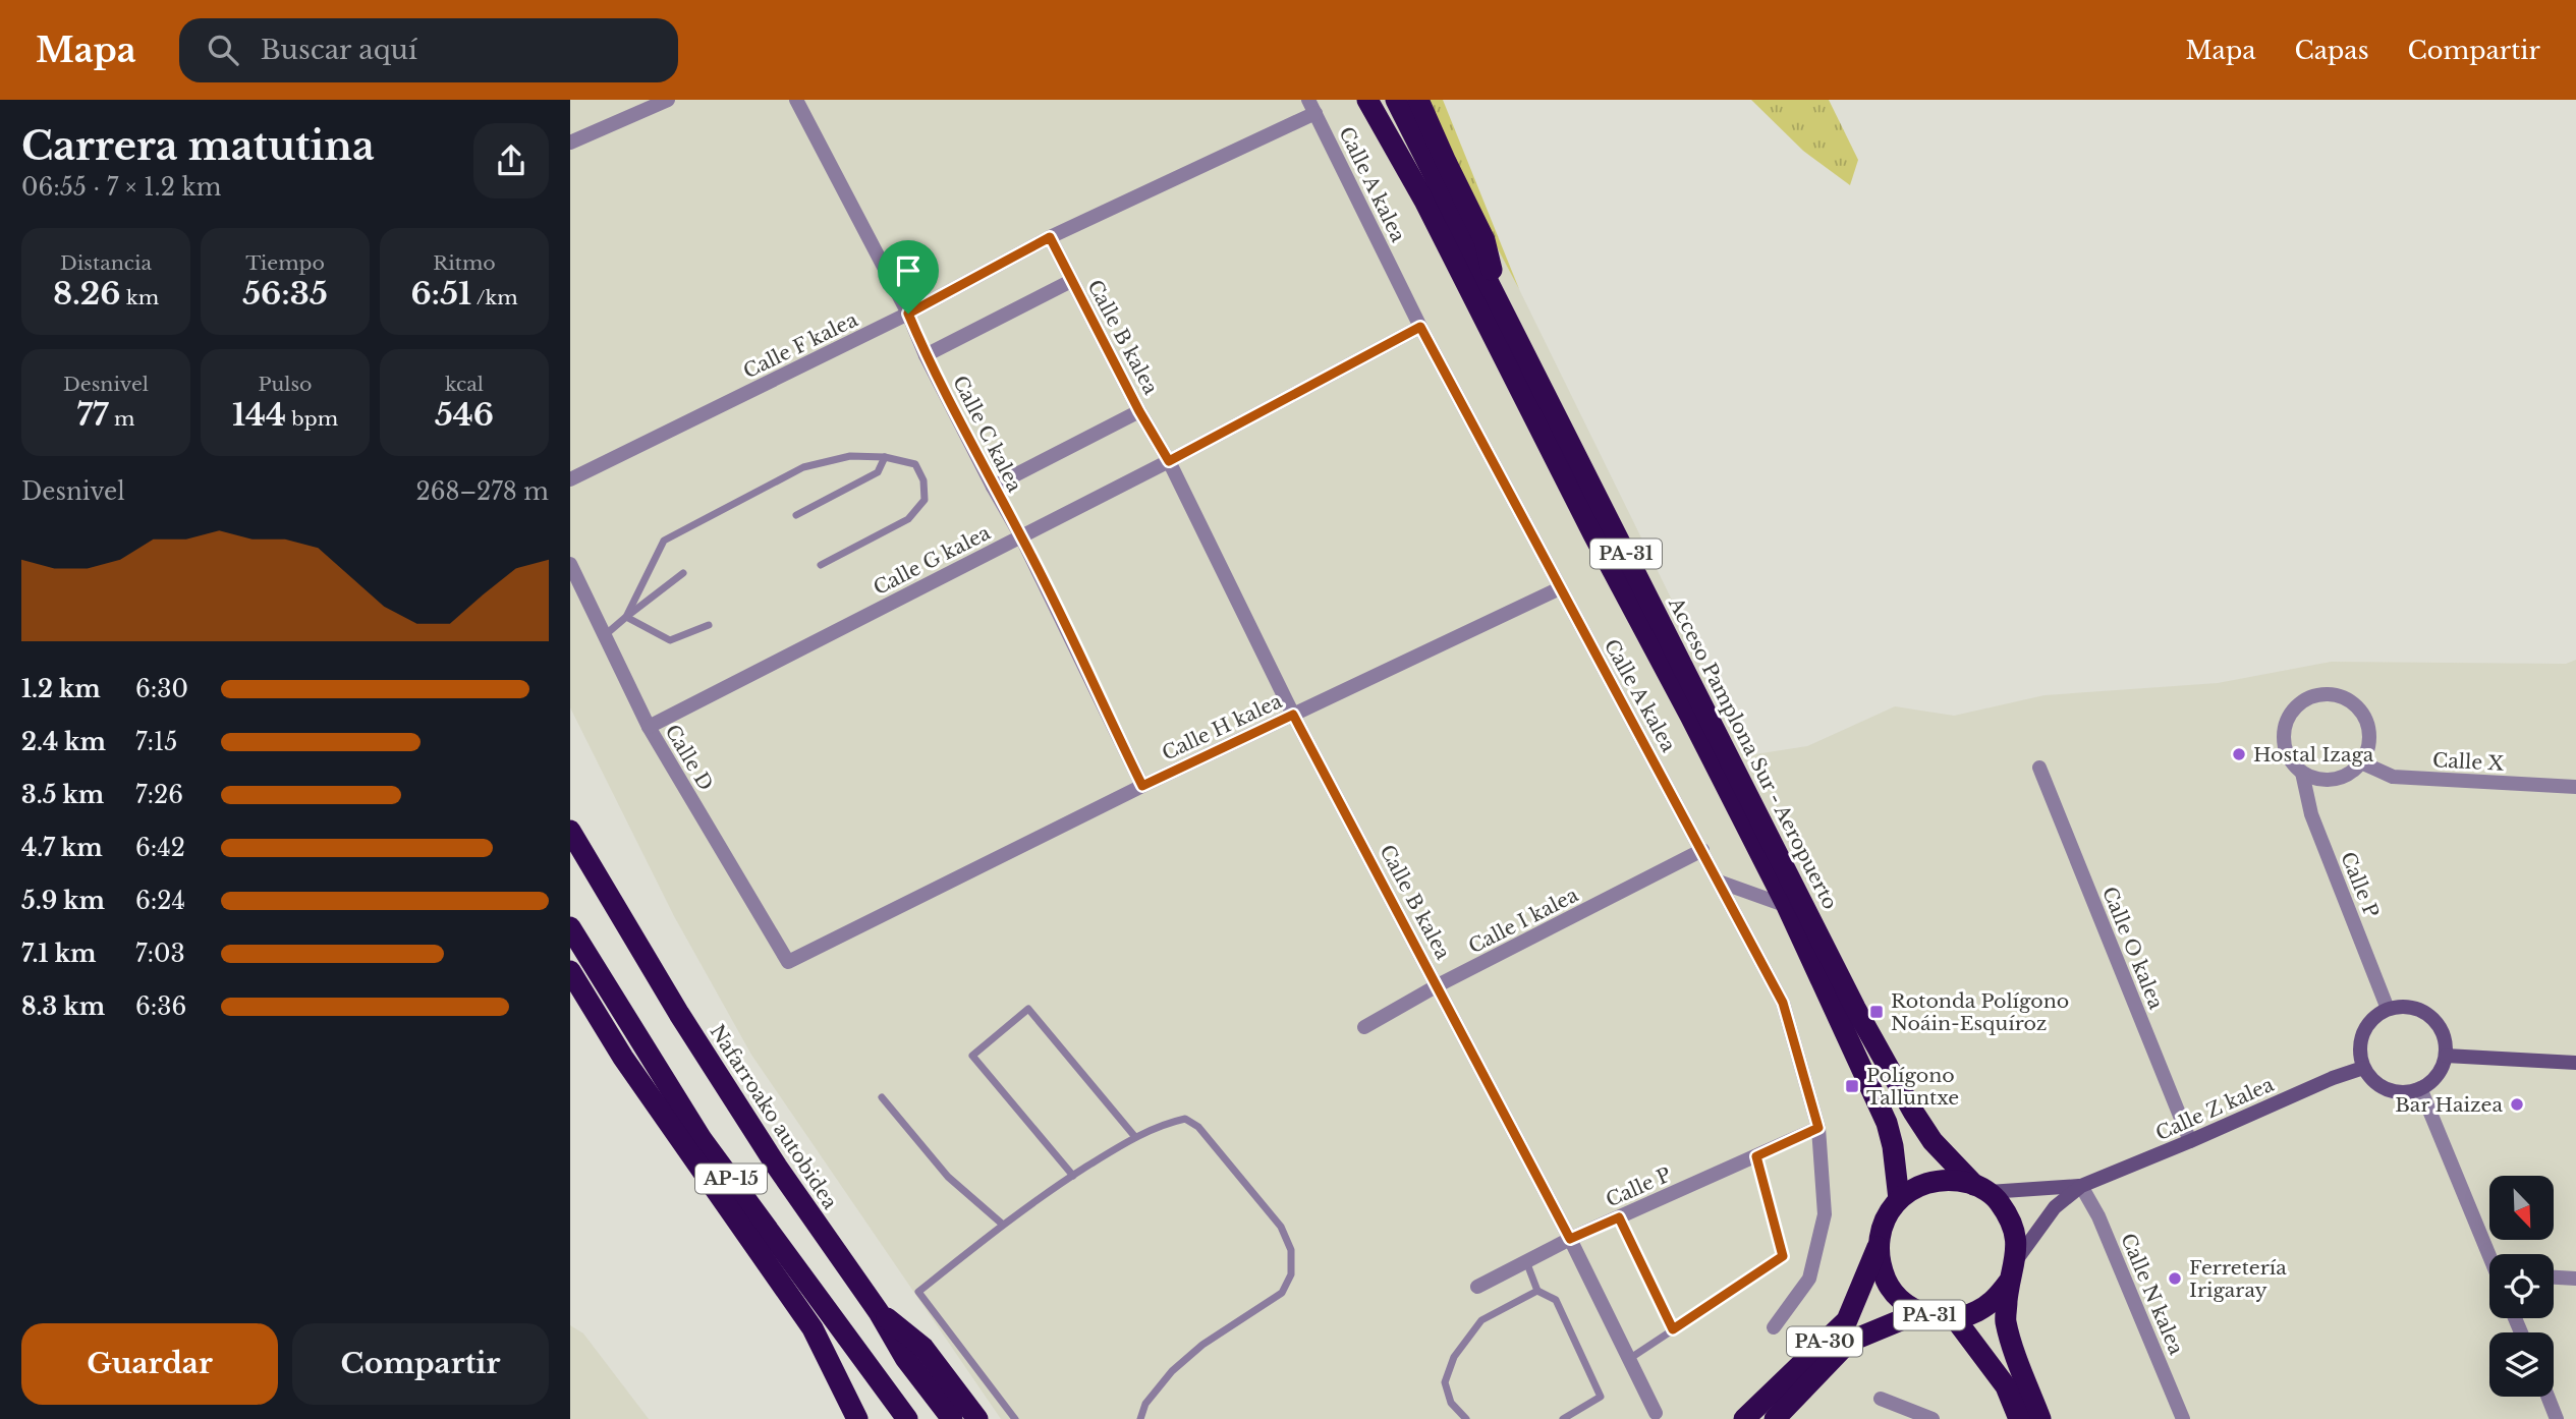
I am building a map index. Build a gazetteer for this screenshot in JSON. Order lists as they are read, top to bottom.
{
  "streets": {
    "highway": [
      "PA-31",
      "Acceso Pamplona Sur - Aeropuerto",
      "Nafarroako autobidea",
      "AP-15",
      "PA-30"
    ],
    "street": [
      "Calle A kalea",
      "Calle B kalea",
      "Calle F kalea",
      "Calle C kalea",
      "Calle G kalea",
      "Calle H kalea",
      "Calle D",
      "Calle X",
      "Calle P",
      "Calle I kalea",
      "Calle O kalea",
      "Calle Z kalea",
      "Calle N kalea"
    ]
  },
  "crossings": [
    ["Calle A kalea", "Calle F kalea"],
    ["Calle A kalea", "Calle G kalea"],
    ["Calle A kalea", "Calle H kalea"],
    ["Calle A kalea", "Calle P"],
    ["Calle A kalea", "Calle I kalea"],
    ["Calle B kalea", "Calle F kalea"],
    ["Calle B kalea", "Calle C kalea"],
    ["Calle B kalea", "Calle G kalea"],
    ["Calle B kalea", "Calle H kalea"],
    ["Calle B kalea", "Calle P"],
    ["Calle B kalea", "Calle I kalea"],
    ["Calle F kalea", "Calle C kalea"],
    ["Calle C kalea", "Calle G kalea"],
    ["Calle C kalea", "Calle H kalea"],
    ["PA-31", "Acceso Pamplona Sur - Aeropuerto"],
    ["PA-31", "PA-30"],
    ["Calle G kalea", "Calle D"],
    ["Calle H kalea", "Calle D"],
    ["Acceso Pamplona Sur - Aeropuerto", "PA-30"],
    ["Calle X", "Calle P"],
    ["Calle P", "Calle Z kalea"],
    ["Calle O kalea", "Calle Z kalea"],
    ["Calle Z kalea", "Calle N kalea"]
  ],
  "places": {
    "other": ["Hostal Izaga", "Bar Haizea", "Ferretería Irigaray"],
    "transit": ["Rotonda Polígono Noáin-Esquíroz", "Polígono Talluntxe"]
  },
  "north": "bottom right",
  "page": {
    "header": "Mapa",
    "search": "Buscar aquí",
    "nav": ["Mapa", "Capas", "Compartir"],
    "heading": ["Carrera matutina", "06:55 · 7 × 1.2 km"],
    "stats": [
      ["Distancia", "8.26 km"],
      ["Tiempo", "56:35"],
      ["Ritmo", "6:51 /km"],
      ["Desnivel", "77 m"],
      ["Pulso", "144 bpm"],
      ["kcal", "546"]
    ],
    "chart": ["Desnivel", "268–278 m"],
    "list": [
      {
        "name": "1.2 km",
        "note": "6:30"
      },
      {
        "name": "2.4 km",
        "note": "7:15"
      },
      {
        "name": "3.5 km",
        "note": "7:26"
      },
      {
        "name": "4.7 km",
        "note": "6:42"
      },
      {
        "name": "5.9 km",
        "note": "6:24"
      },
      {
        "name": "7.1 km",
        "note": "7:03"
      },
      {
        "name": "8.3 km",
        "note": "6:36"
      }
    ],
    "buttons": ["Guardar", "Compartir"]
  }
}
